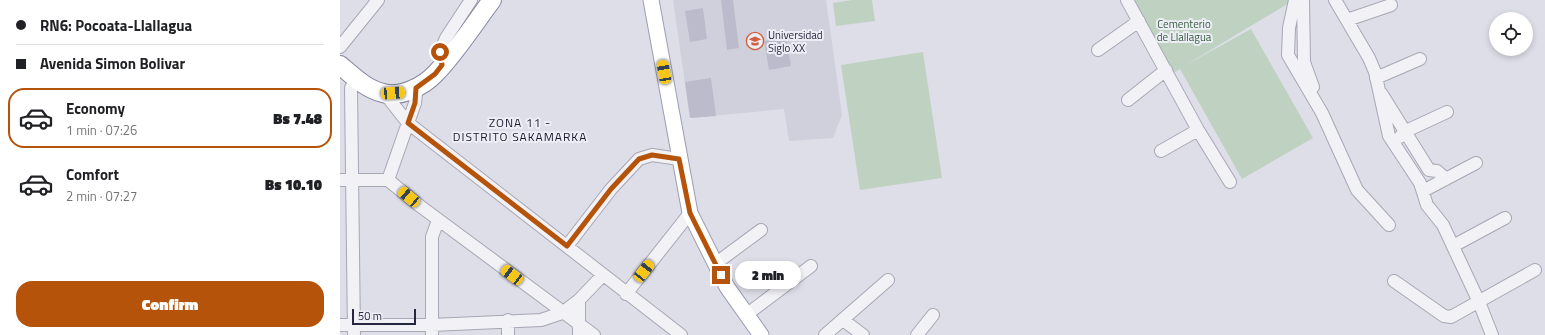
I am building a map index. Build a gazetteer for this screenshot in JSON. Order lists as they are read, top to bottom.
{
  "districts": ["ZONA 11 - DISTRITO SAKAMARKA"],
  "parks": ["Cementerio de Llallagua"],
  "places": {
    "school or university": ["Universidad Siglo XX"]
  },
  "scale_bar": "50 m",
  "page": {
    "banner": ["RN6: Pocoata-Llallagua", "Avenida Simon Bolivar"],
    "list": [
      {
        "name": "Economy",
        "note": "1 min · 07:26",
        "value": "Bs 7.48"
      },
      {
        "name": "Comfort",
        "note": "2 min · 07:27",
        "value": "Bs 10.10"
      }
    ],
    "bubble": "2 min",
    "buttons": "Confirm",
    "scale": "50 m"
  }
}
